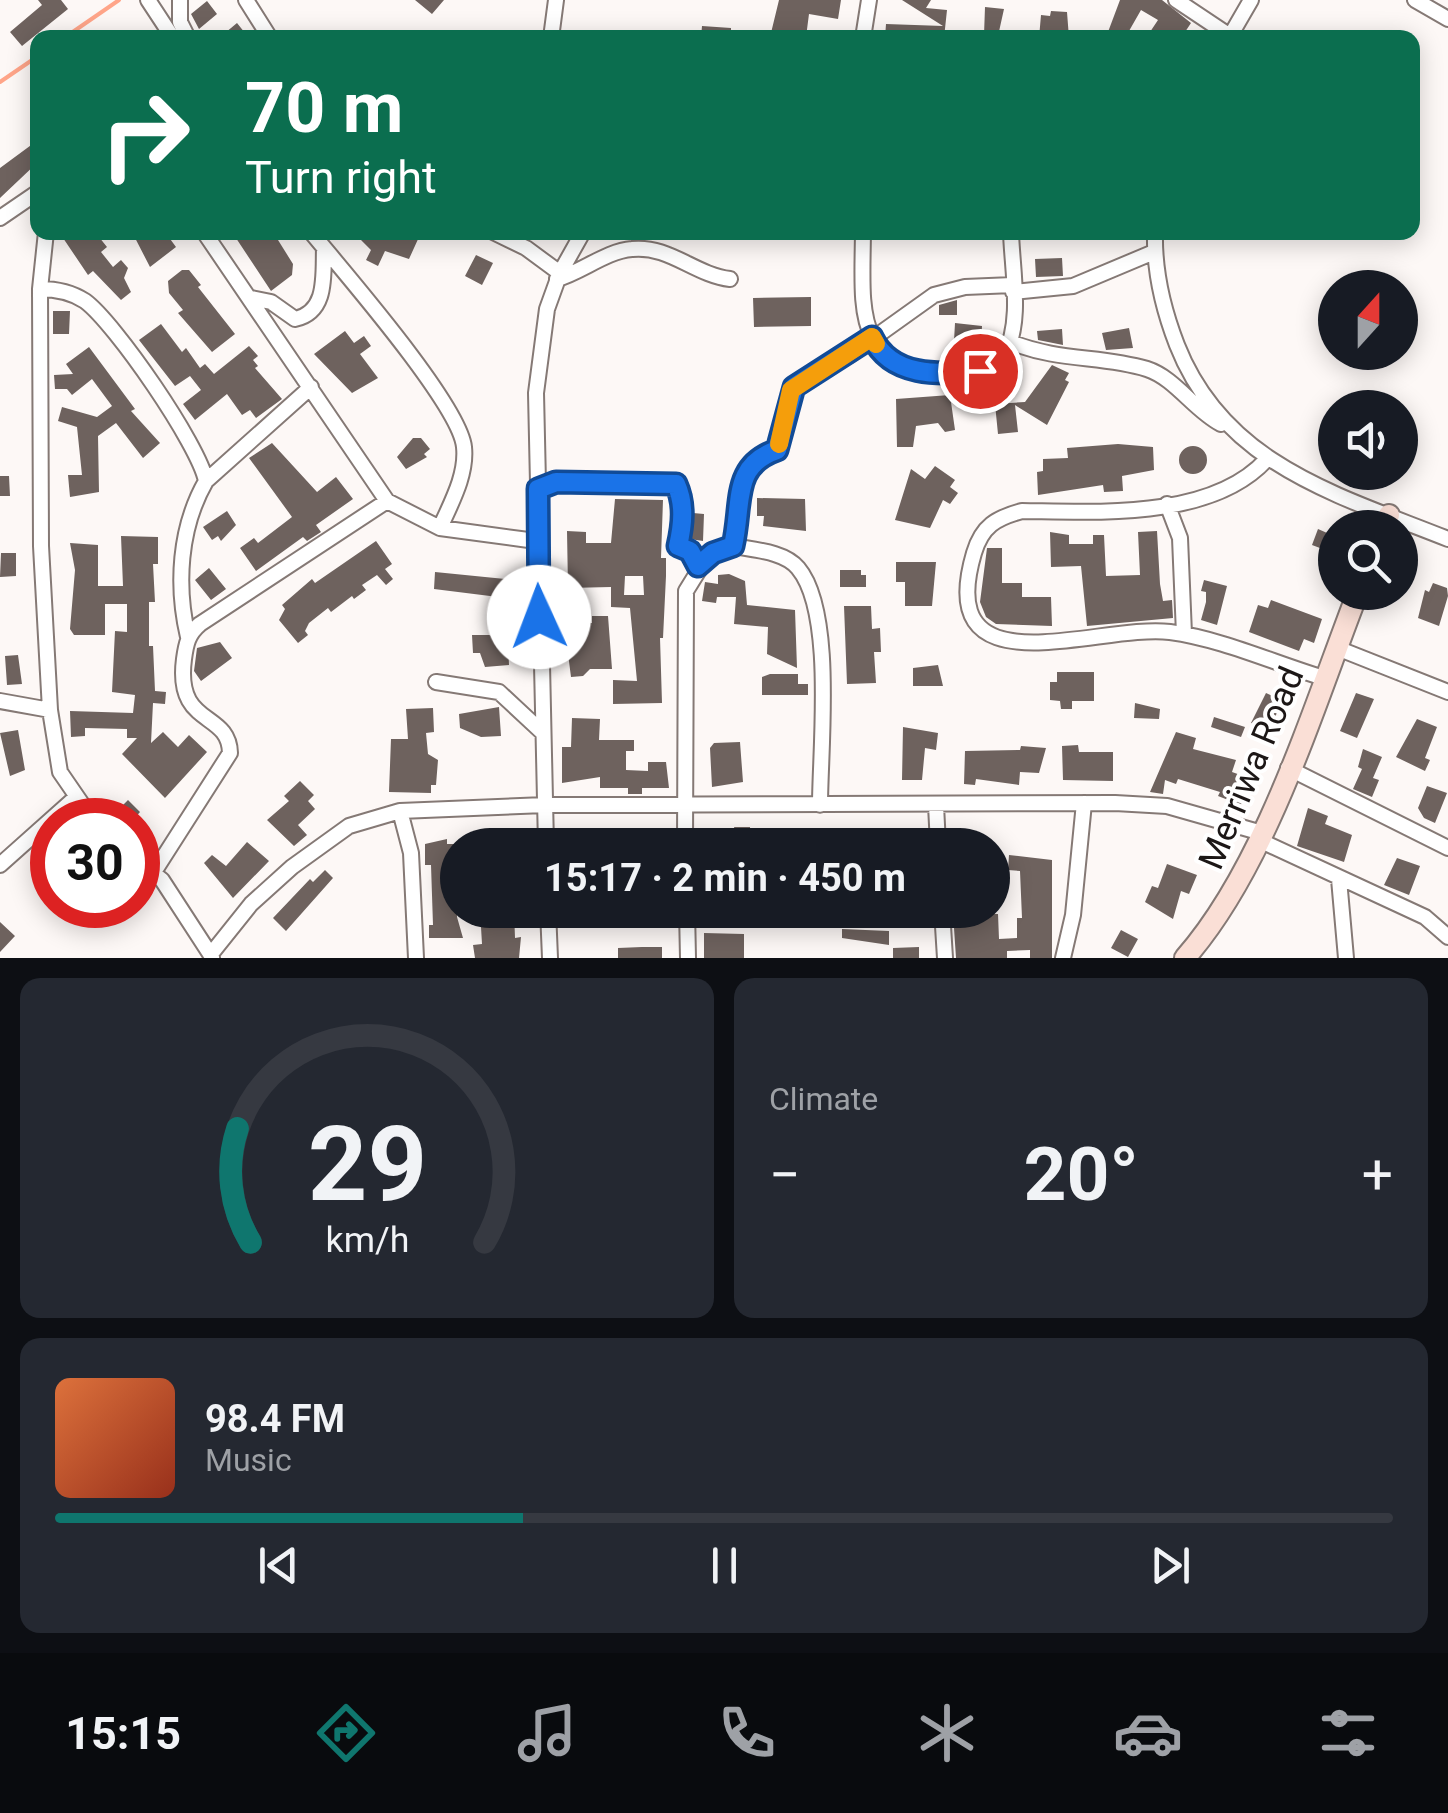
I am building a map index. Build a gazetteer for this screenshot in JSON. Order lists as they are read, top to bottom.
{
  "streets": {
    "street": ["Merriwa Road"]
  },
  "north": "top",
  "page": {
    "turn": ["70 m", "Turn right"],
    "limit": "30",
    "trip": "15:17 · 2 min · 450 m",
    "tile": "Climate",
    "heat": ["−", "20°", "+"],
    "song": ["98.4 FM", "Music"],
    "tabs": "15:15",
    "gauge": ["29", "km/h"]
  }
}
